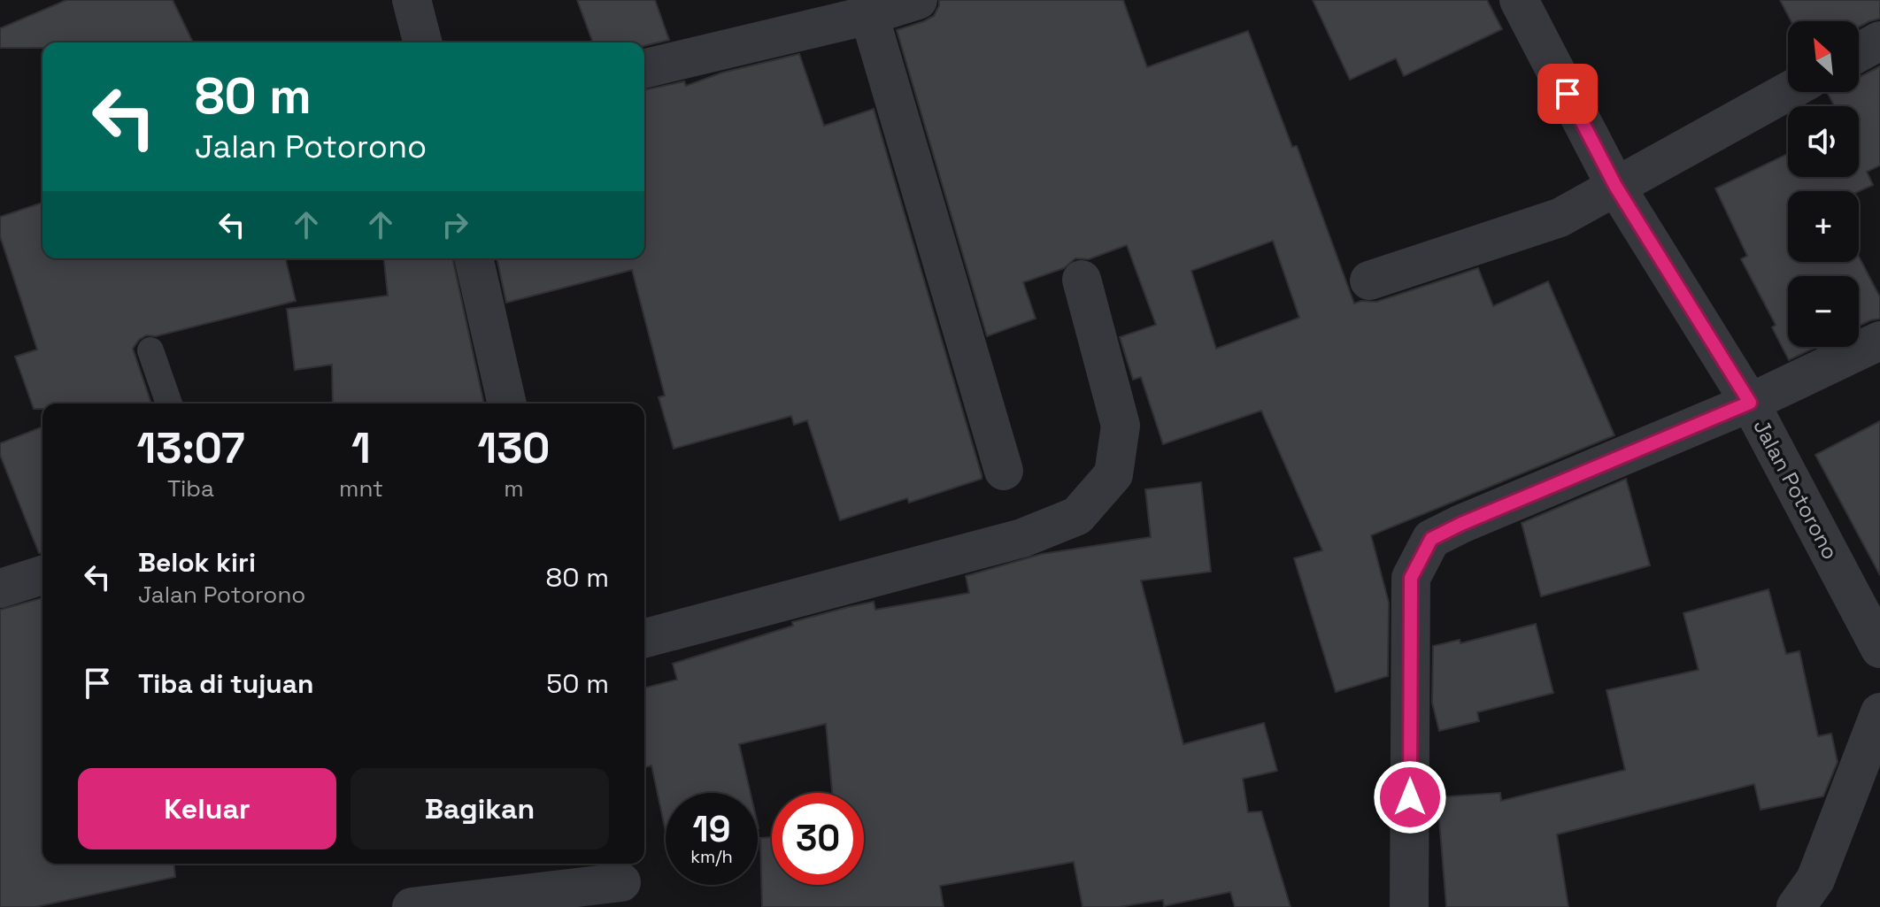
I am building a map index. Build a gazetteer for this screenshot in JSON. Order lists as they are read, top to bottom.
{
  "streets": {
    "street": ["Jalan Potorono"]
  },
  "north": "top left",
  "page": {
    "map_buttons": ["+", "−"],
    "turn": ["80 m", "Jalan Potorono"],
    "eta": [
      "13:07",
      "Tiba",
      "1",
      "mnt",
      "130",
      "m"
    ],
    "list": [
      {
        "name": "Belok kiri",
        "note": "Jalan Potorono",
        "value": "80 m"
      },
      {
        "name": "Tiba di tujuan",
        "value": "50 m"
      }
    ],
    "buttons": ["Keluar", "Bagikan"],
    "speed": "19 km/h",
    "limit": "30"
  }
}
